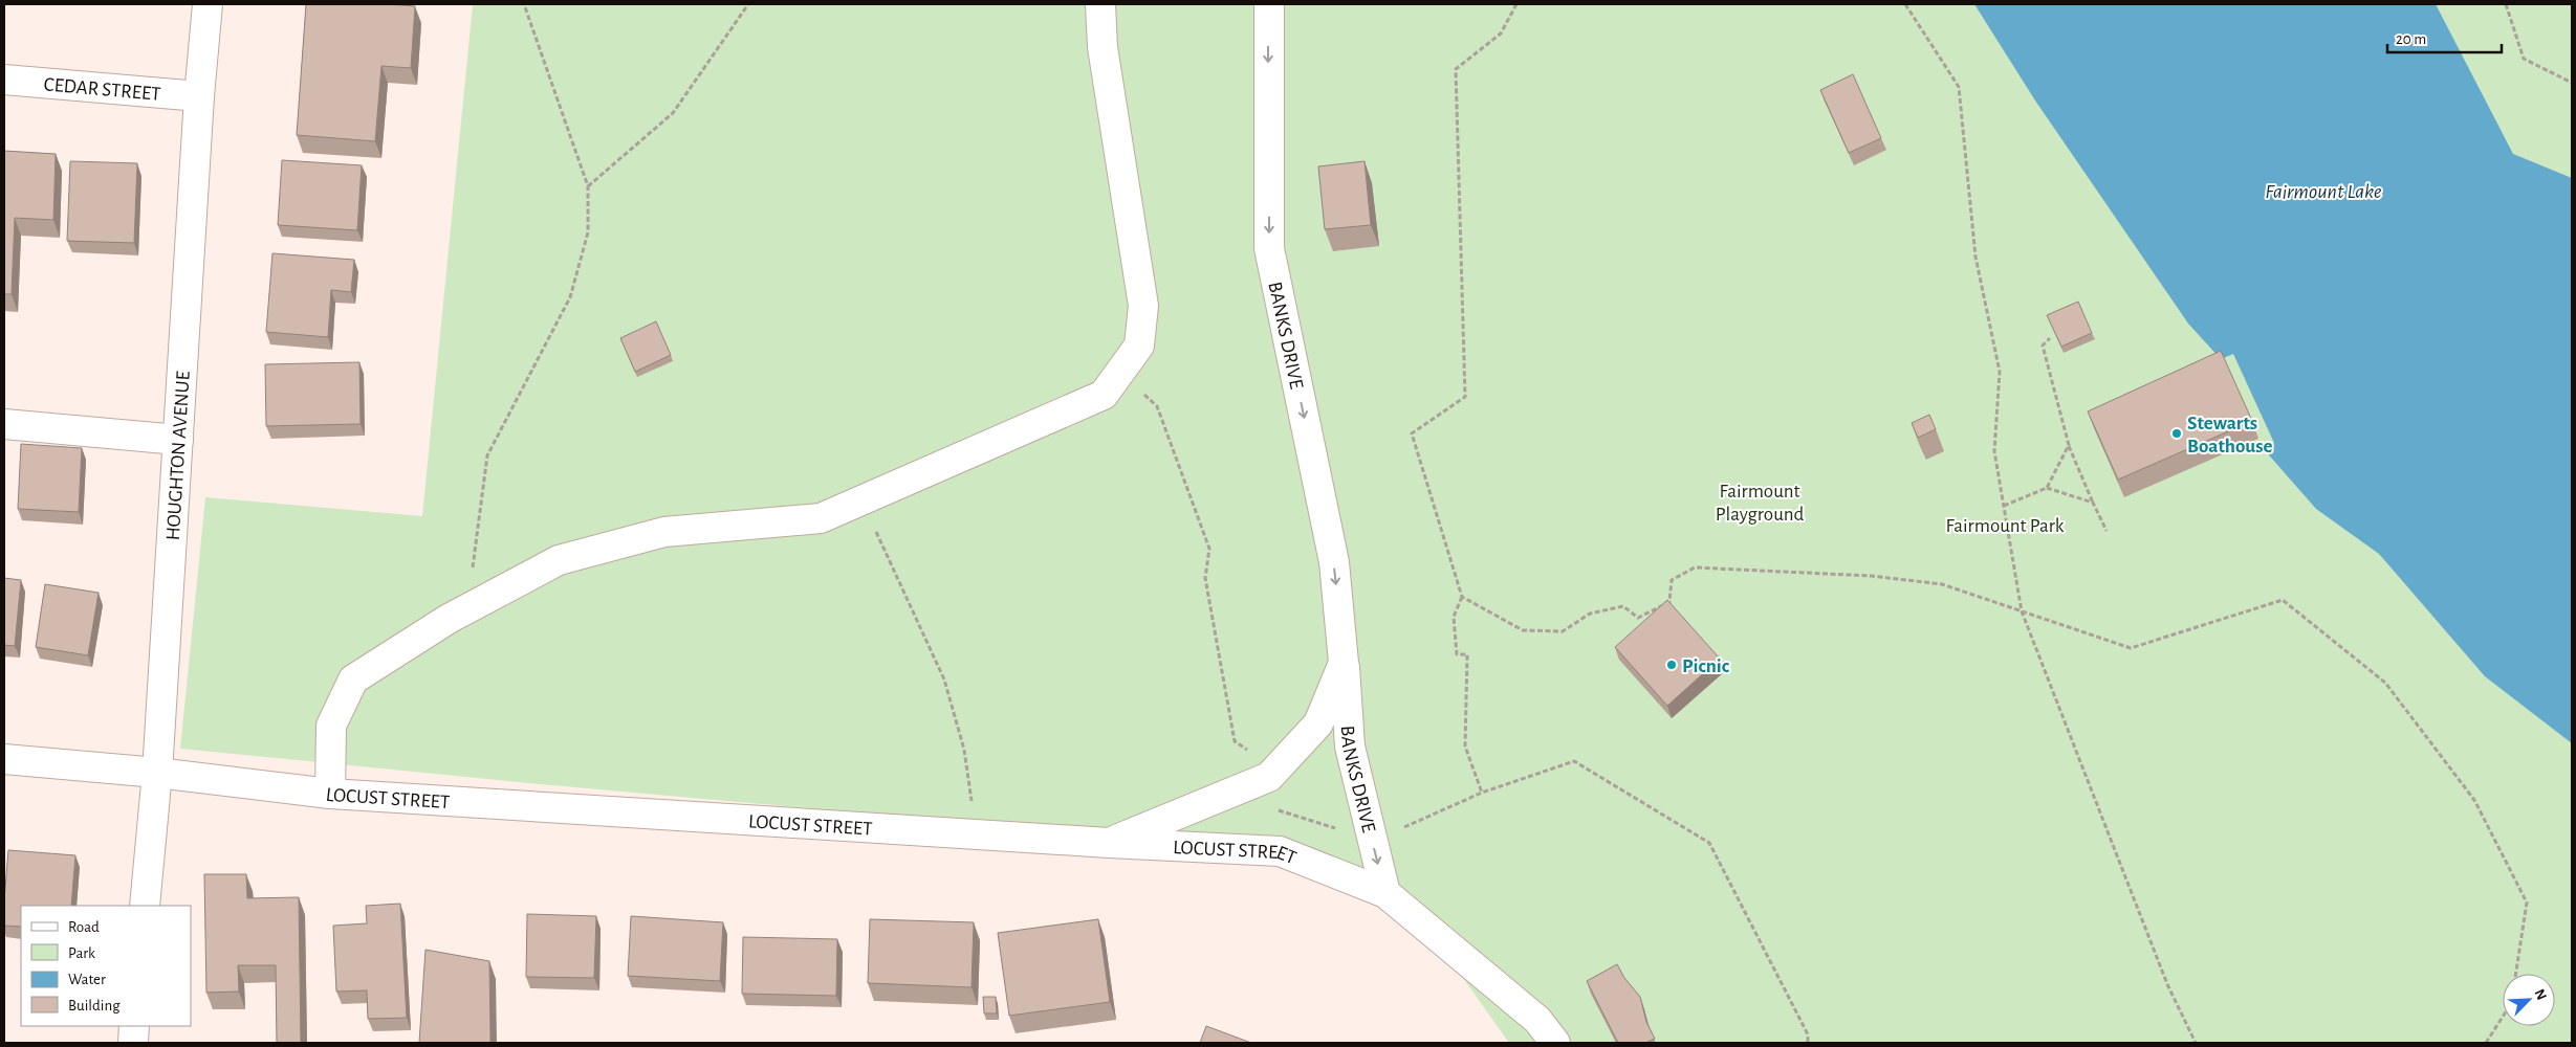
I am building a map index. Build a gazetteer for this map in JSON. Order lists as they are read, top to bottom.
{
  "streets": {
    "street": [
      "CEDAR STREET",
      "BANKS DRIVE",
      "HOUGHTON AVENUE",
      "LOCUST STREET"
    ]
  },
  "crossings": [
    ["CEDAR STREET", "HOUGHTON AVENUE"],
    ["BANKS DRIVE", "LOCUST STREET"],
    ["HOUGHTON AVENUE", "LOCUST STREET"]
  ],
  "water": ["Fairmount Lake"],
  "parks": ["Fairmount Playground", "Fairmount Park"],
  "places": ["Stewarts Boathouse", "Picnic"],
  "legend": [
    "Road",
    "Park",
    "Water",
    "Building"
  ],
  "scale_bar": "20 m",
  "north": "top right"
}
